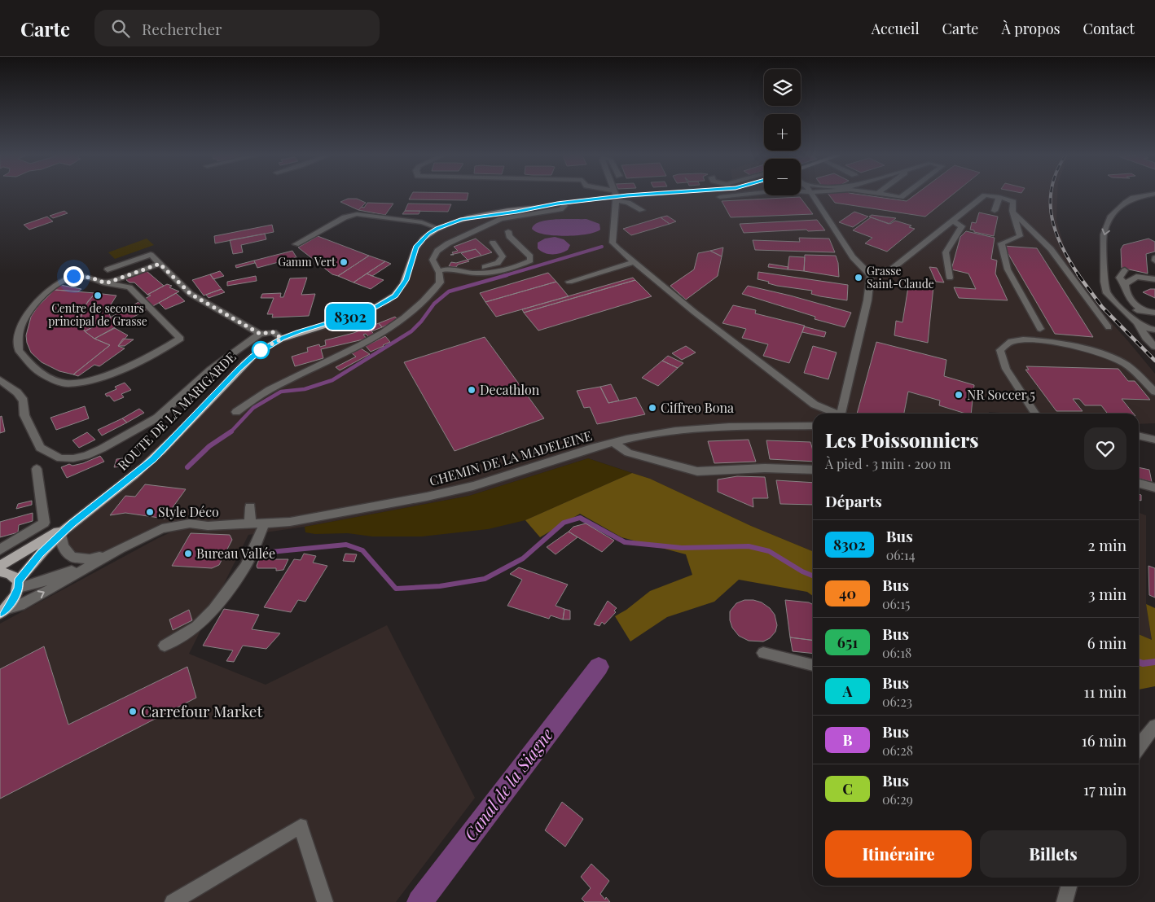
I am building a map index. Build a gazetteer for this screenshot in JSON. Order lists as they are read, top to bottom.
{
  "streets": {
    "main road": ["ROUTE DE LA MARIGARDE"],
    "street": ["CHEMIN DE LA MADELEINE"]
  },
  "water": ["Canal de la Siagne"],
  "places": [
    "Gamm Vert",
    "Grasse Saint-Claude",
    "Centre de secours principal de Grasse",
    "Decathlon",
    "NR Soccer 5",
    "Ciffreo Bona",
    "Style Déco",
    "Bureau Vallée",
    "Carrefour Market"
  ],
  "lines": ["bus line 8302"],
  "page": {
    "header": "Carte",
    "search": "Rechercher",
    "nav": [
      "Accueil",
      "Carte",
      "À propos",
      "Contact"
    ],
    "on_map": "8302",
    "map_buttons": ["+", "−"],
    "heading": [
      ["Les Poissonniers", "À pied · 3 min · 200 m"],
      "Départs"
    ],
    "list": [
      {
        "mark": "8302",
        "name": "Bus",
        "note": "06:14",
        "value": "2 min"
      },
      {
        "mark": "40",
        "name": "Bus",
        "note": "06:15",
        "value": "3 min"
      },
      {
        "mark": "651",
        "name": "Bus",
        "note": "06:18",
        "value": "6 min"
      },
      {
        "mark": "A",
        "name": "Bus",
        "note": "06:23",
        "value": "11 min"
      },
      {
        "mark": "B",
        "name": "Bus",
        "note": "06:28",
        "value": "16 min"
      },
      {
        "mark": "C",
        "name": "Bus",
        "note": "06:29",
        "value": "17 min"
      }
    ],
    "buttons": ["Itinéraire", "Billets"]
  }
}
